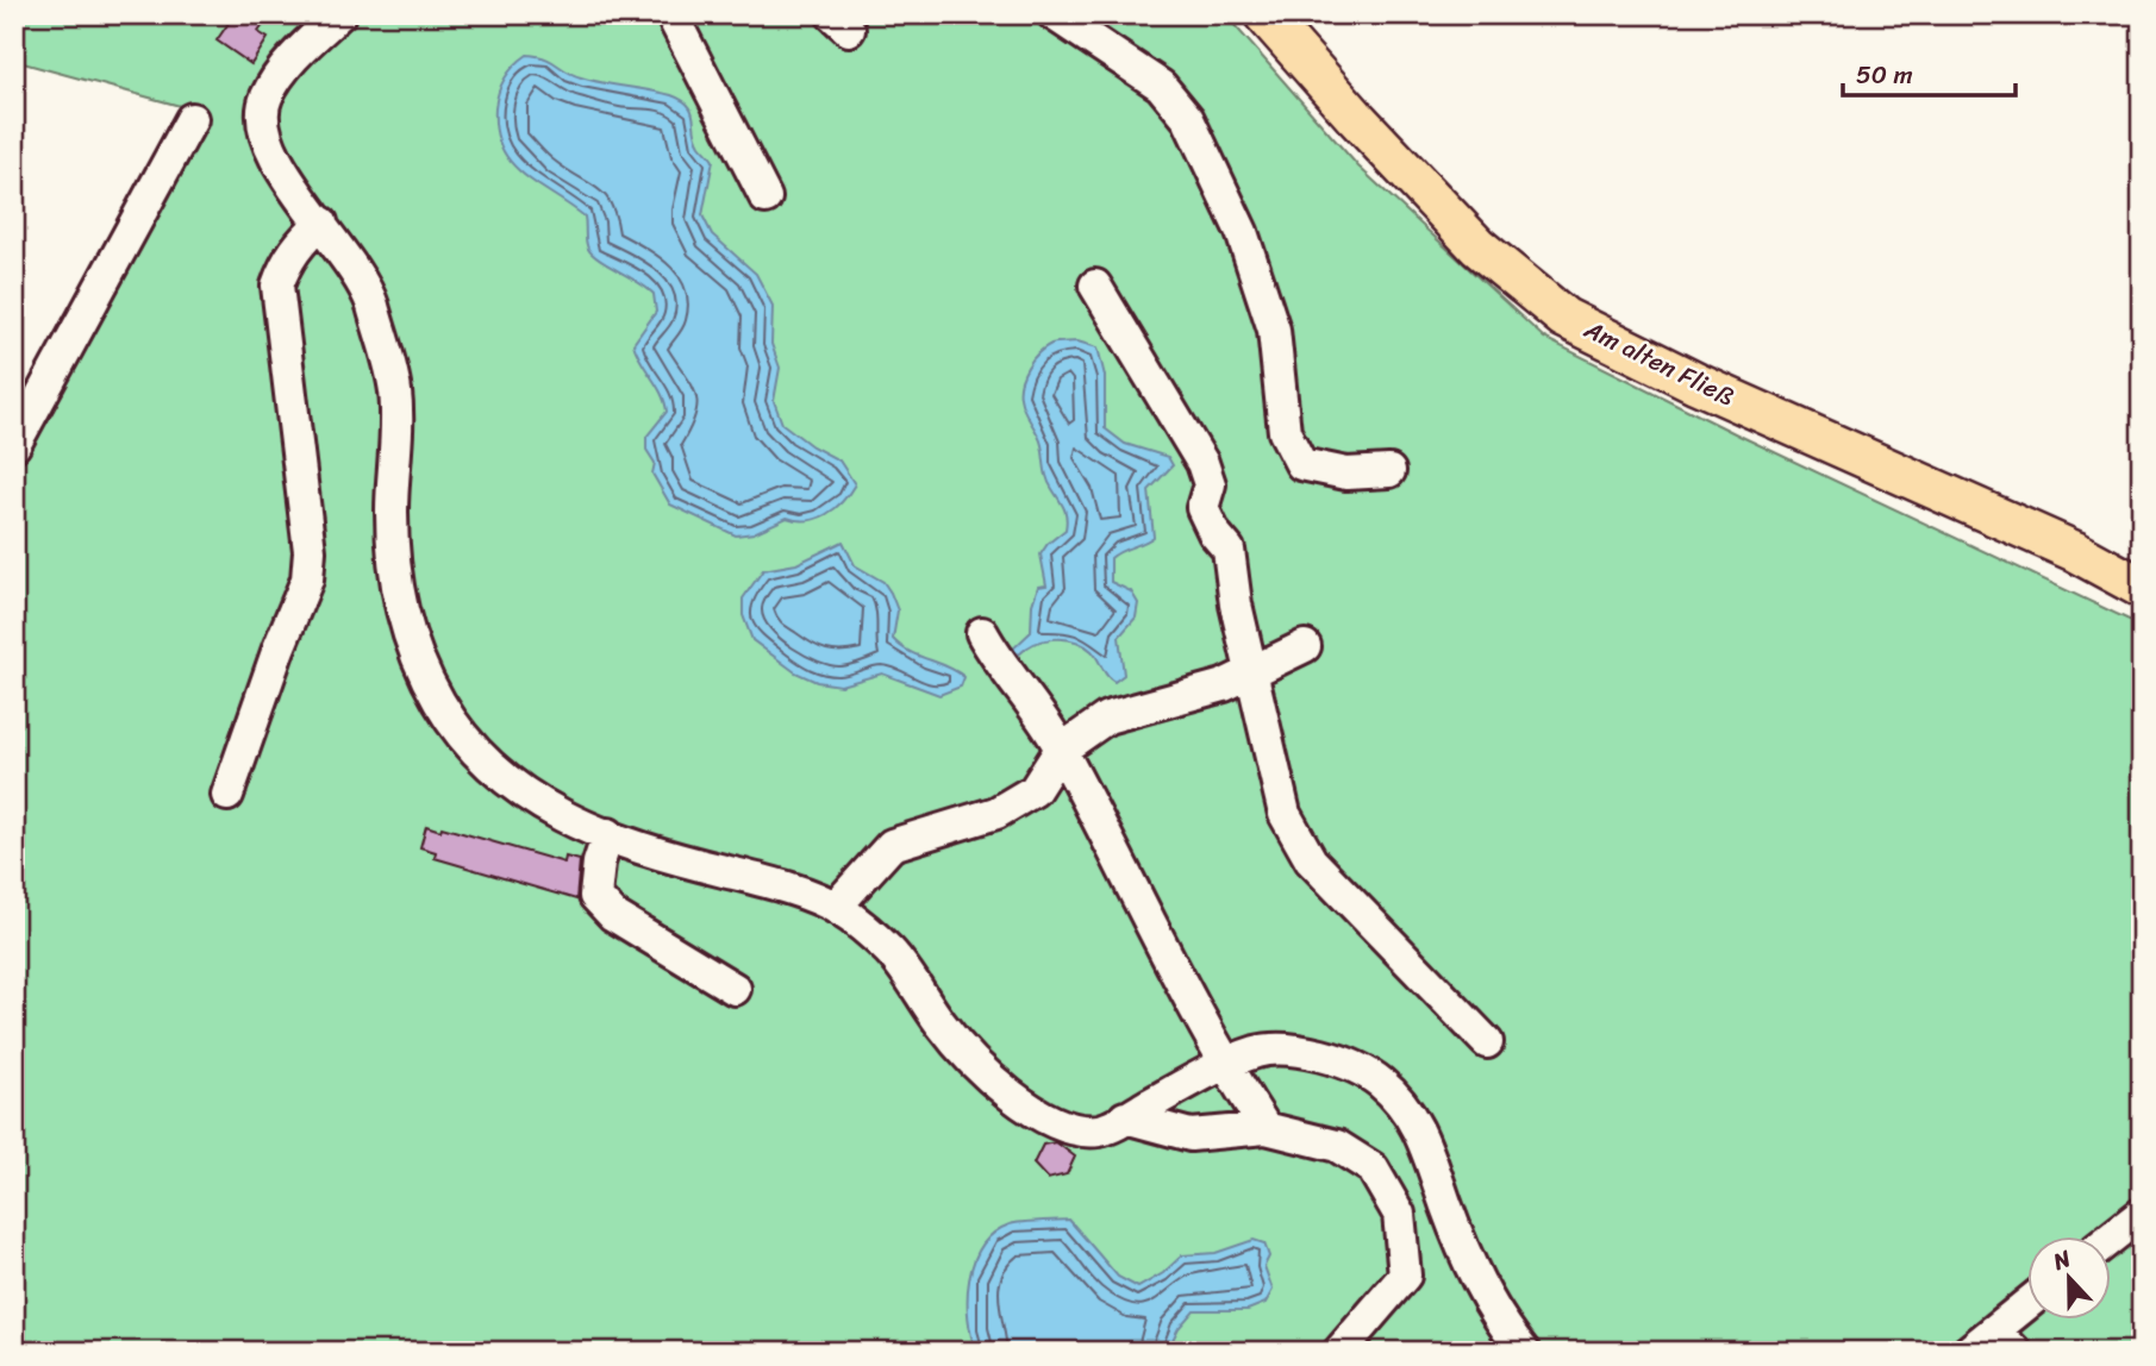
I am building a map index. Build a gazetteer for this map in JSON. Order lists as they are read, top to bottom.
{
  "streets": {
    "main road": ["Am alten Fließ"]
  },
  "scale_bar": "50 m",
  "north": "top"
}
